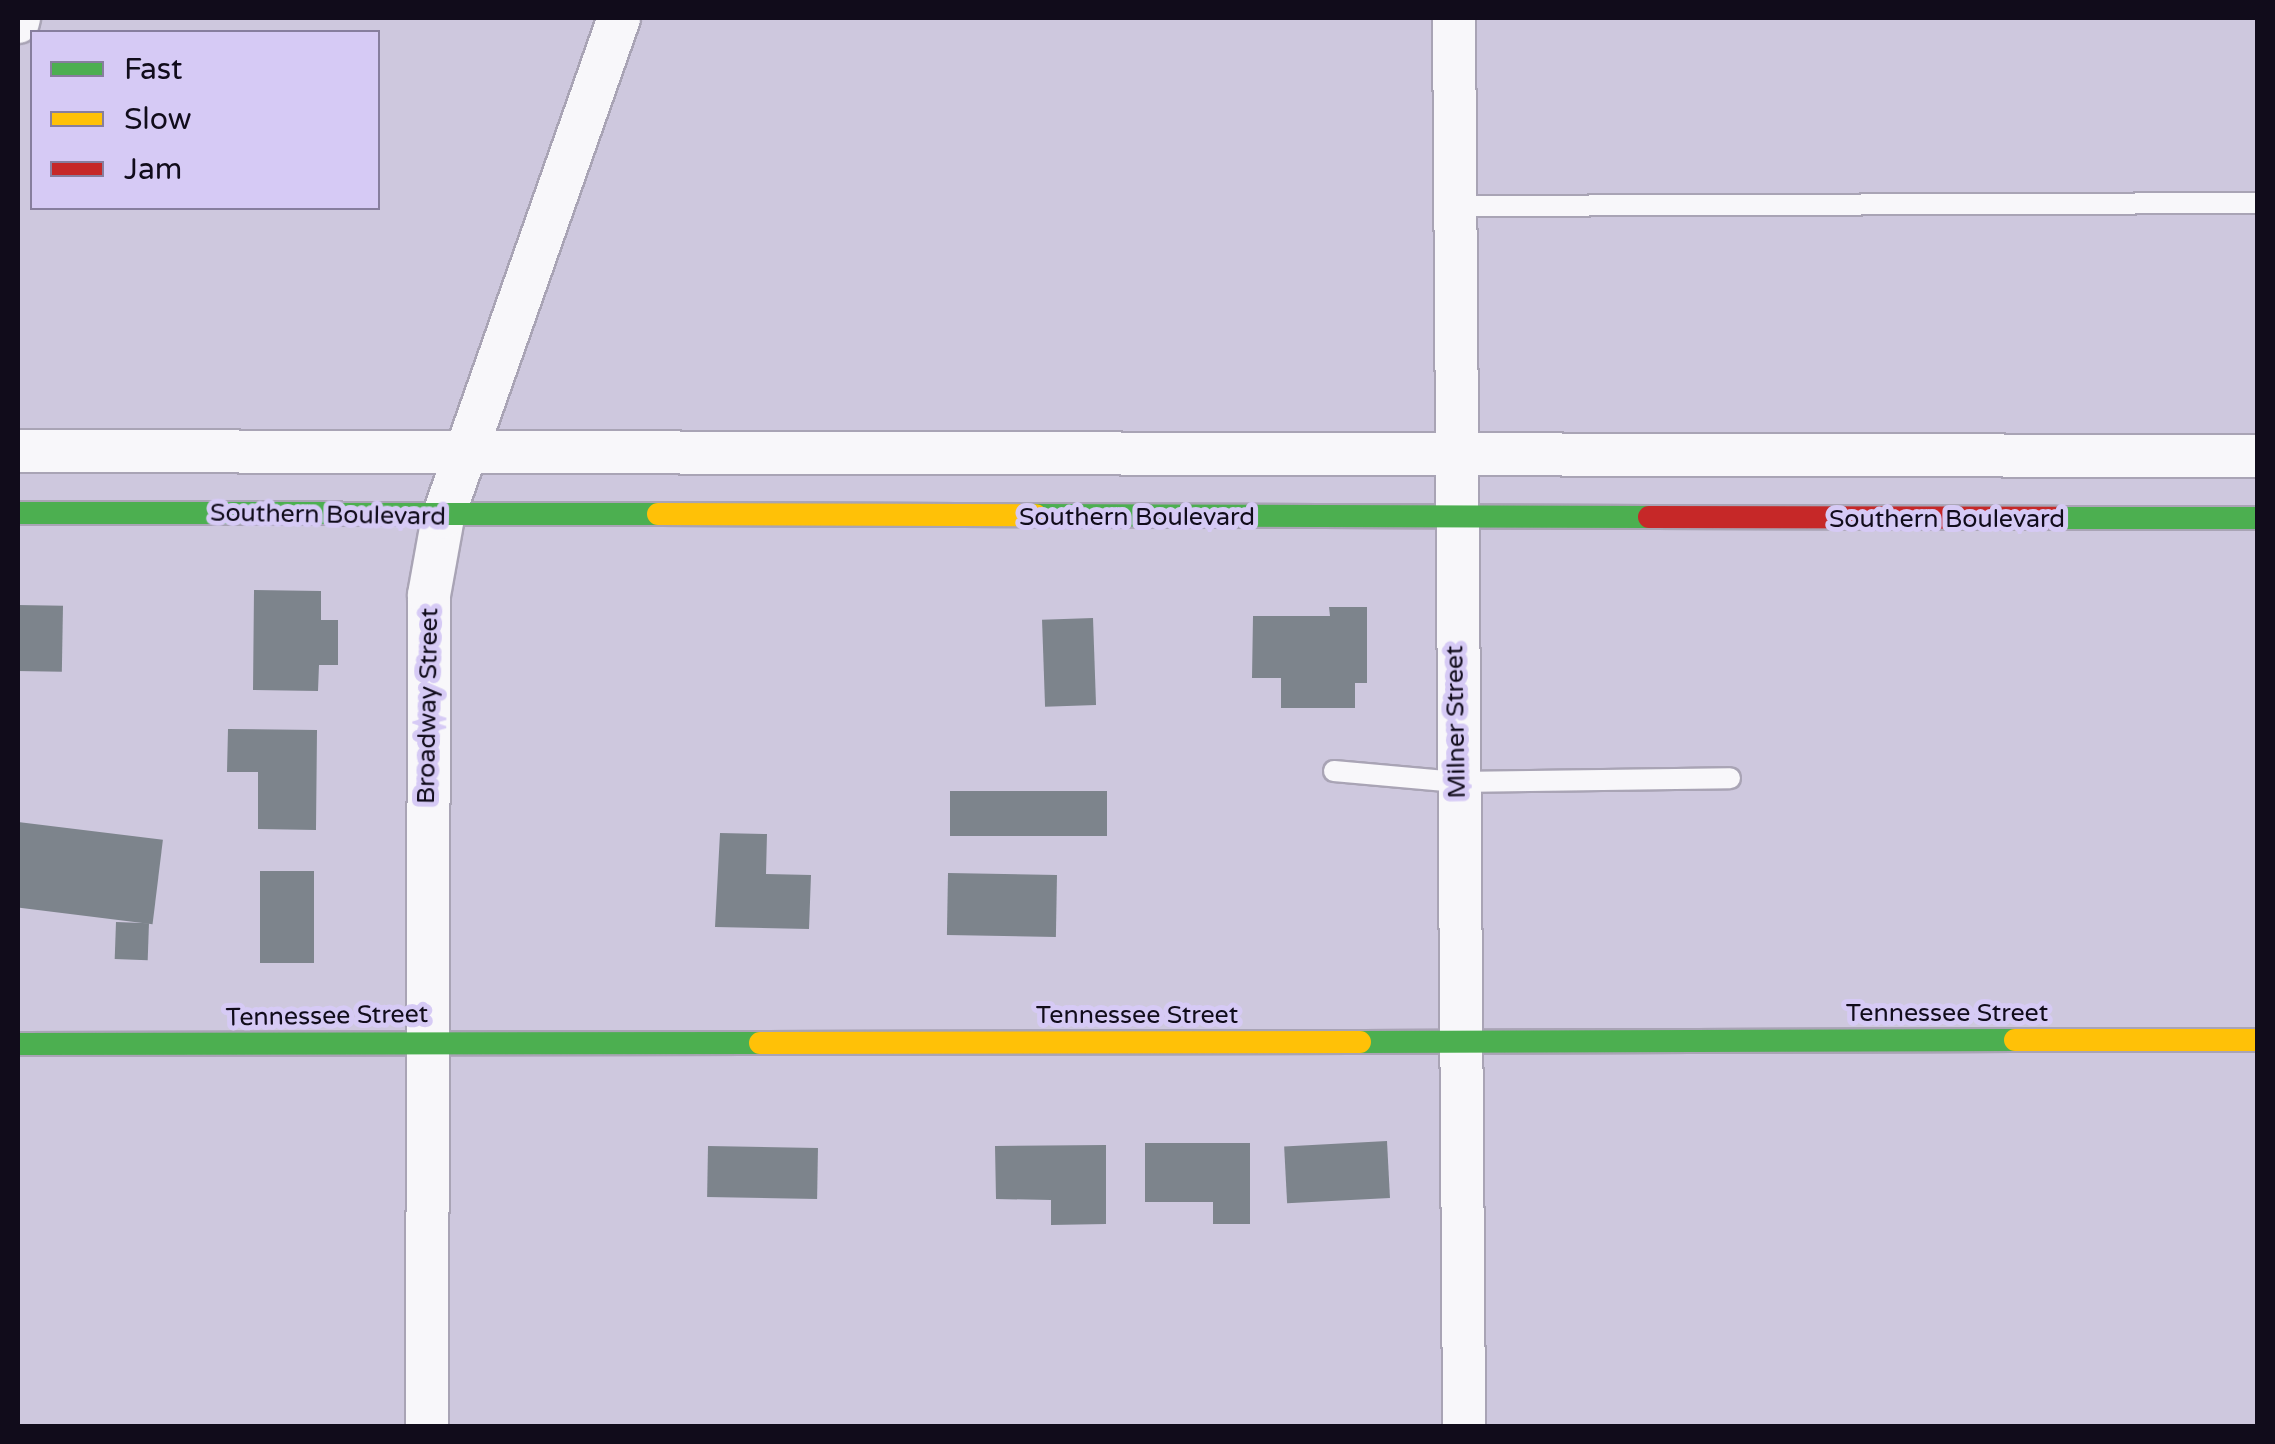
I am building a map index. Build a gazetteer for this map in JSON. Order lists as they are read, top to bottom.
{
  "streets": {
    "street": [
      "Southern Boulevard",
      "Broadway Street",
      "Milner Street",
      "Tennessee Street"
    ]
  },
  "crossings": [
    ["Southern Boulevard", "Broadway Street"],
    ["Southern Boulevard", "Milner Street"],
    ["Broadway Street", "Tennessee Street"],
    ["Milner Street", "Tennessee Street"]
  ],
  "legend": ["Fast", "Slow", "Jam"]
}
